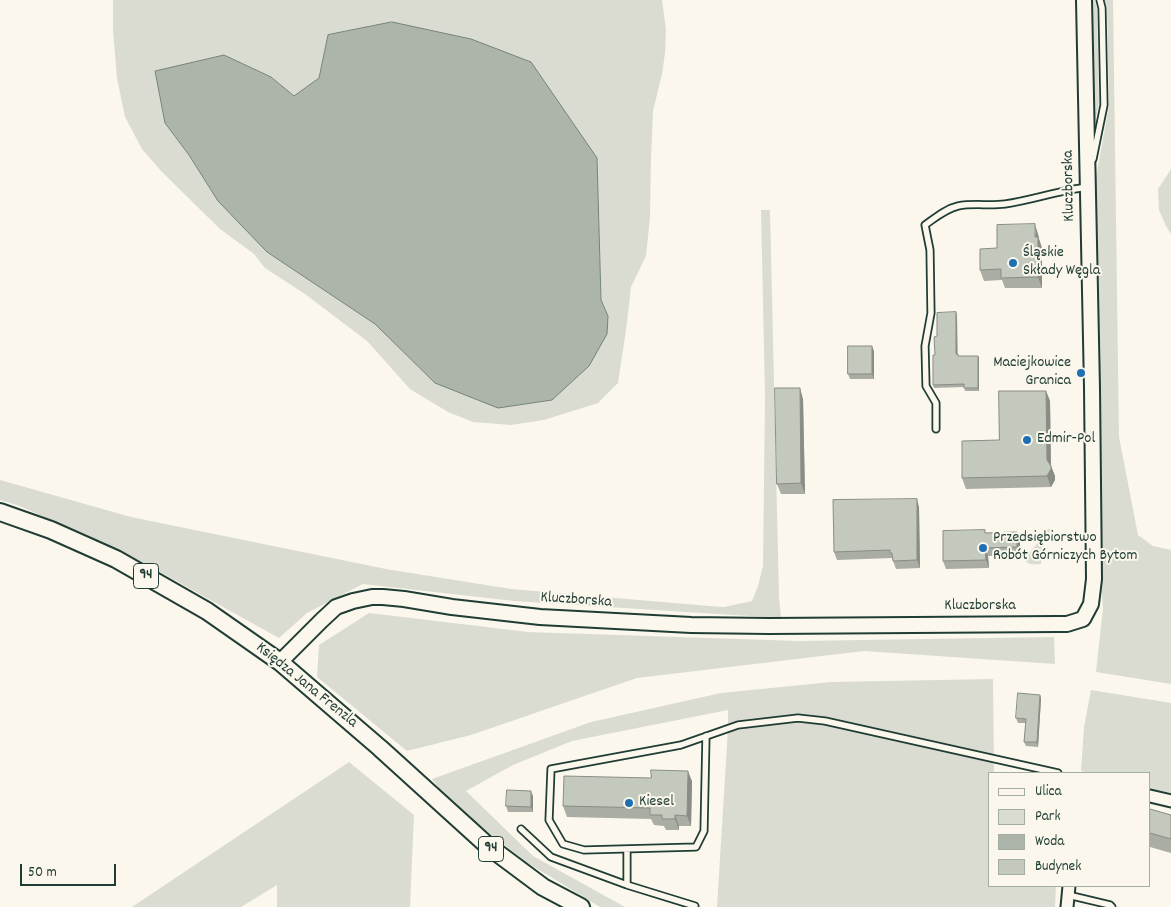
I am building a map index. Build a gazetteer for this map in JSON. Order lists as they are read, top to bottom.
{
  "streets": {
    "main road": ["94", "Księdza Jana Frenzla"],
    "street": ["Kluczborska"]
  },
  "crossings": [
    ["Kluczborska", "Księdza Jana Frenzla"]
  ],
  "places": [
    "Śląskie Składy Węgla",
    "Maciejkowice Granica",
    "Edmir-Pol",
    "Przedsiębiorstwo Robót Górniczych Bytom",
    "Kiesel"
  ],
  "legend": [
    "Ulica",
    "Park",
    "Woda",
    "Budynek"
  ],
  "scale_bar": "50 m"
}
